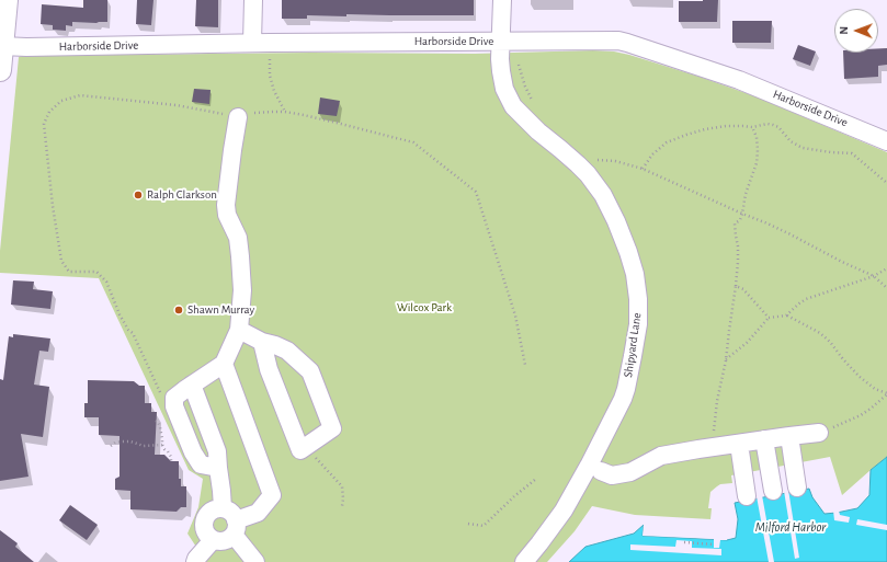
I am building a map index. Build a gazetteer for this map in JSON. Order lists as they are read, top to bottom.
{
  "streets": {
    "street": ["Harborside Drive", "Shipyard Lane"]
  },
  "crossings": [
    ["Harborside Drive", "Shipyard Lane"]
  ],
  "water": ["Milford Harbor"],
  "parks": ["Wilcox Park"],
  "places": ["Ralph Clarkson", "Shawn Murray"],
  "north": "left"
}
